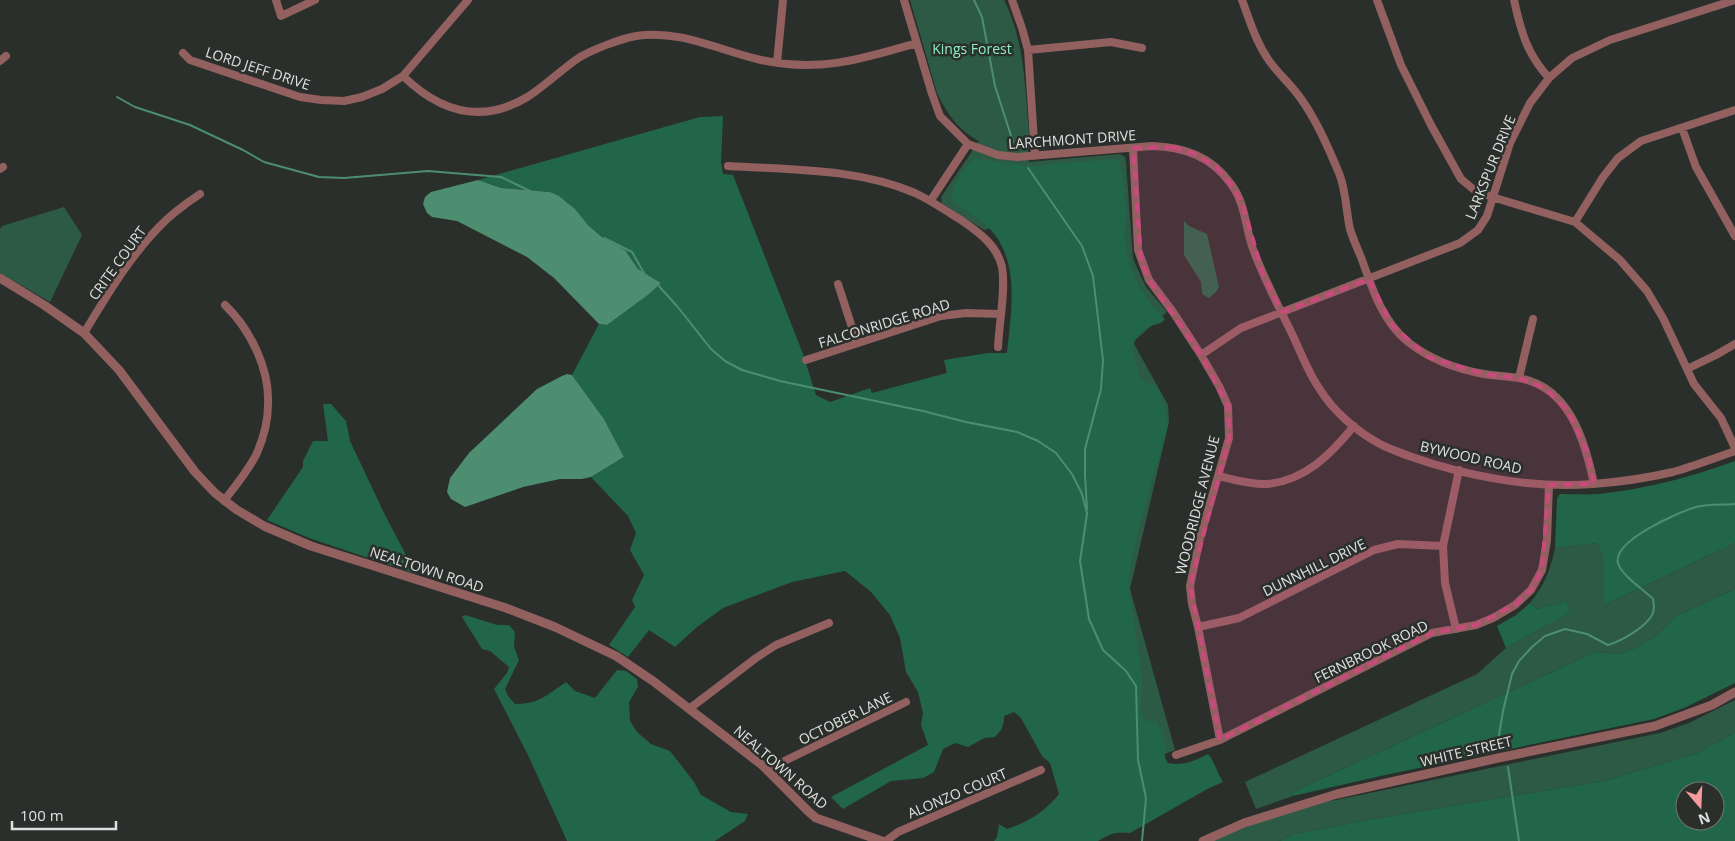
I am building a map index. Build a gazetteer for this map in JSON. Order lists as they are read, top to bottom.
{
  "streets": {
    "street": [
      "LORD JEFF DRIVE",
      "LARCHMONT DRIVE",
      "LARKSPUR DRIVE",
      "CRITE COURT",
      "FALCONRIDGE ROAD",
      "BYWOOD ROAD",
      "WOODRIDGE AVENUE",
      "DUNNHILL DRIVE",
      "NEALTOWN ROAD",
      "FERNBROOK ROAD",
      "OCTOBER LANE",
      "WHITE STREET",
      "ALONZO COURT"
    ]
  },
  "crossings": [
    ["LARCHMONT DRIVE", "BYWOOD ROAD"],
    ["LARCHMONT DRIVE", "WOODRIDGE AVENUE"],
    ["LARKSPUR DRIVE", "BYWOOD ROAD"],
    ["LARKSPUR DRIVE", "WOODRIDGE AVENUE"],
    ["CRITE COURT", "NEALTOWN ROAD"],
    ["BYWOOD ROAD", "FERNBROOK ROAD"],
    ["WOODRIDGE AVENUE", "DUNNHILL DRIVE"],
    ["WOODRIDGE AVENUE", "FERNBROOK ROAD"],
    ["NEALTOWN ROAD", "OCTOBER LANE"],
    ["NEALTOWN ROAD", "ALONZO COURT"]
  ],
  "parks": ["Kings Forest"],
  "scale_bar": "100 m",
  "north": "bottom"
}
